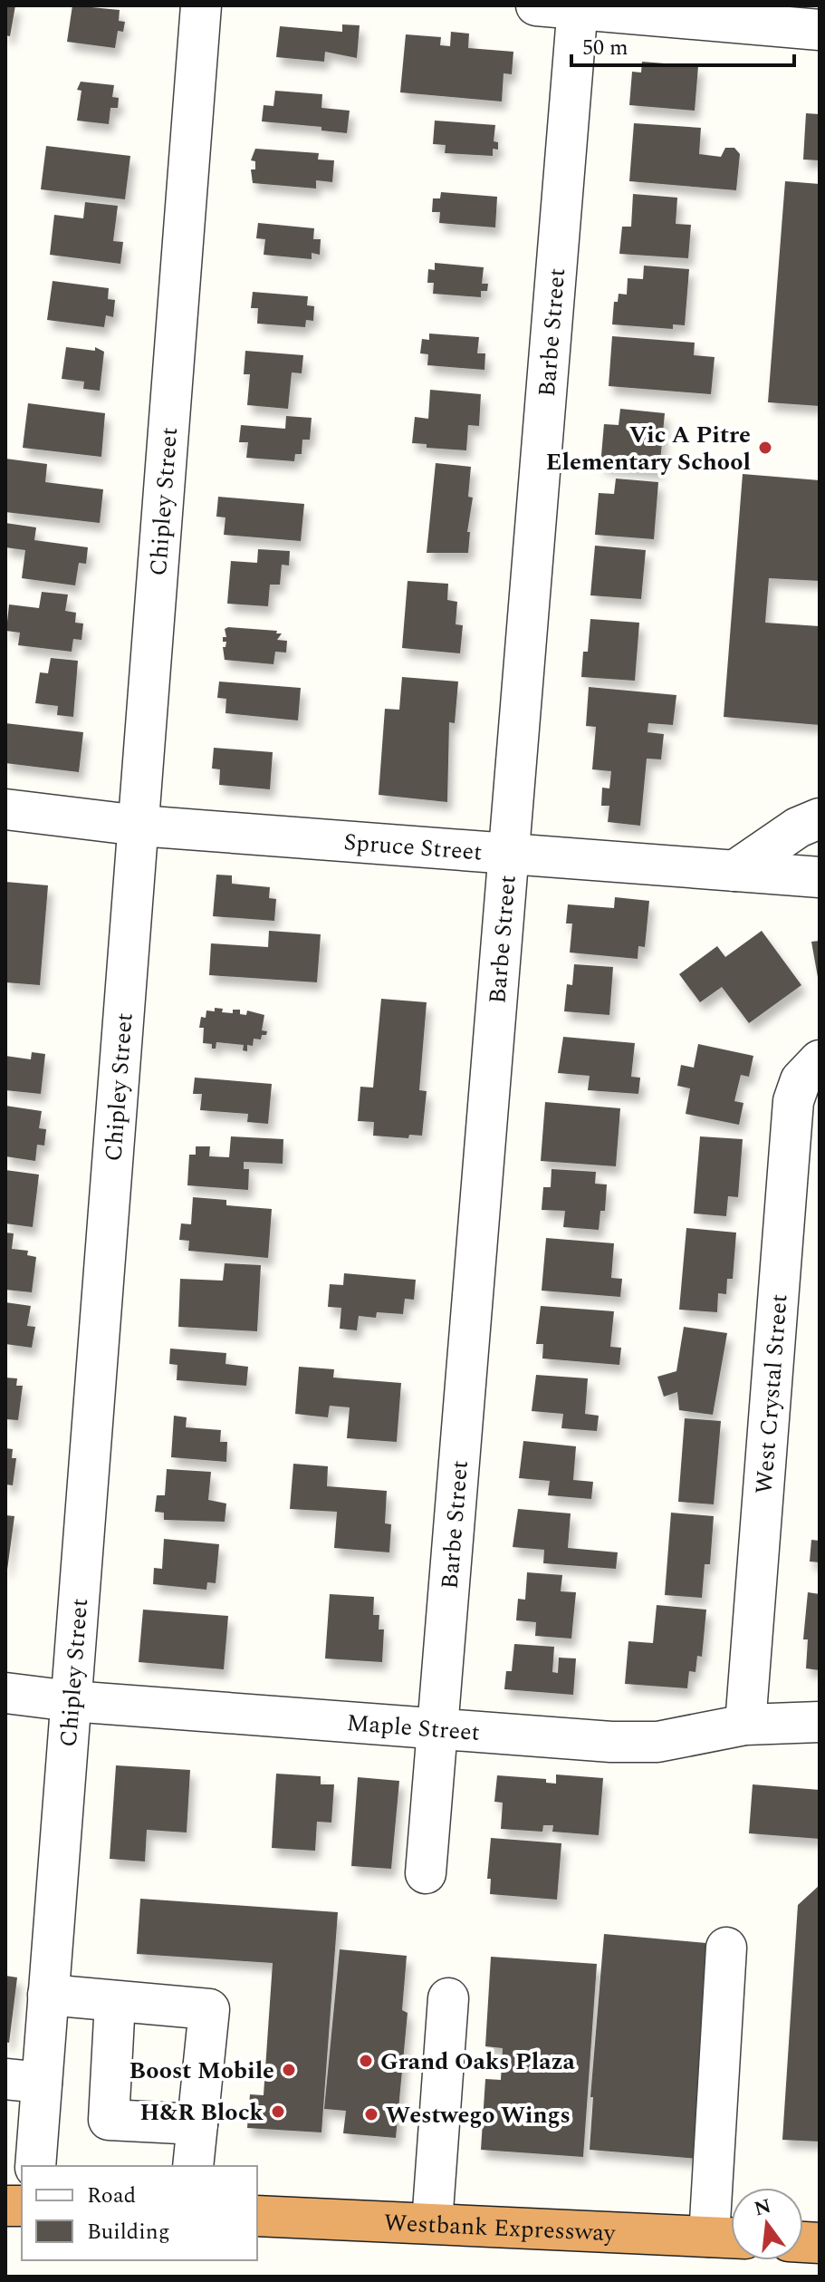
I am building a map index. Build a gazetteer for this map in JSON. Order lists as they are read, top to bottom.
{
  "streets": {
    "highway": ["Westbank Expressway"],
    "street": [
      "Barbe Street",
      "Chipley Street",
      "Spruce Street",
      "West Crystal Street",
      "Maple Street"
    ]
  },
  "crossings": [
    ["Barbe Street", "Spruce Street"],
    ["Barbe Street", "Maple Street"],
    ["Chipley Street", "Spruce Street"],
    ["Chipley Street", "Maple Street"],
    ["West Crystal Street", "Maple Street"]
  ],
  "places": [
    "Vic A Pitre Elementary School",
    "Grand Oaks Plaza",
    "Boost Mobile",
    "H&R Block",
    "Westwego Wings"
  ],
  "legend": ["Road", "Building"],
  "scale_bar": "50 m",
  "north": "top"
}
